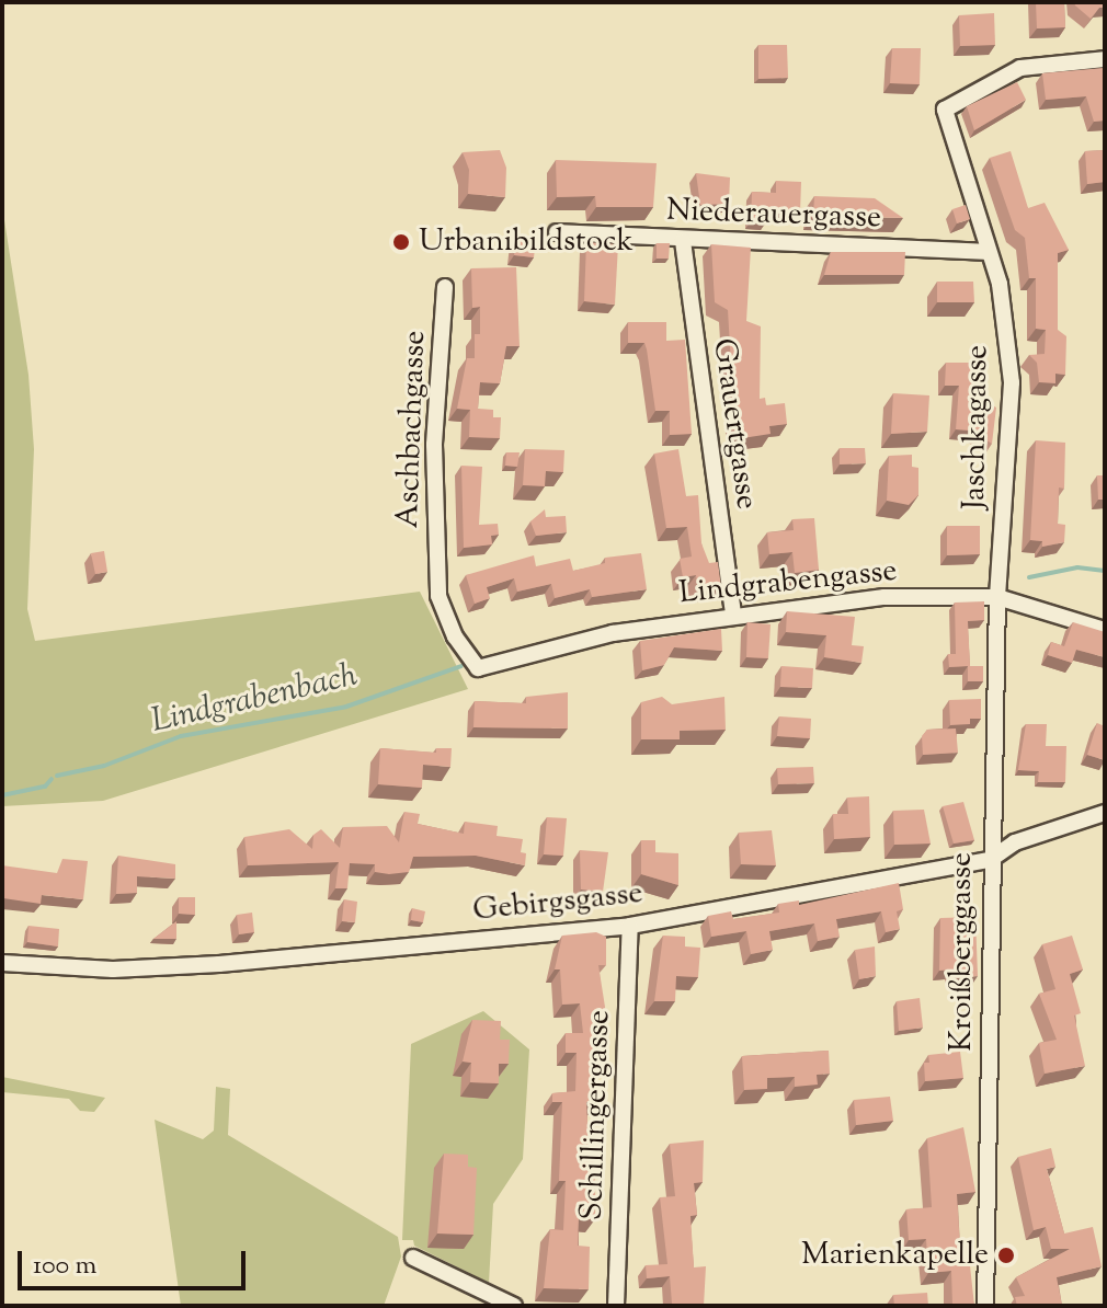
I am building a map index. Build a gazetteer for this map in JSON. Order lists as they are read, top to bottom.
{
  "streets": {
    "street": [
      "Niederauergasse",
      "Grauertgasse",
      "Jaschkagasse",
      "Aschbachgasse",
      "Lindgrabengasse",
      "Gebirgsgasse",
      "Kroißberggasse",
      "Schillingergasse"
    ]
  },
  "crossings": [
    ["Niederauergasse", "Grauertgasse"],
    ["Niederauergasse", "Jaschkagasse"],
    ["Grauertgasse", "Lindgrabengasse"],
    ["Jaschkagasse", "Lindgrabengasse"],
    ["Jaschkagasse", "Kroißberggasse"],
    ["Aschbachgasse", "Lindgrabengasse"],
    ["Lindgrabengasse", "Kroißberggasse"],
    ["Gebirgsgasse", "Kroißberggasse"],
    ["Gebirgsgasse", "Schillingergasse"]
  ],
  "water": ["Lindgrabenbach"],
  "places": ["Urbanibildstock", "Marienkapelle"],
  "scale_bar": "100 m"
}
